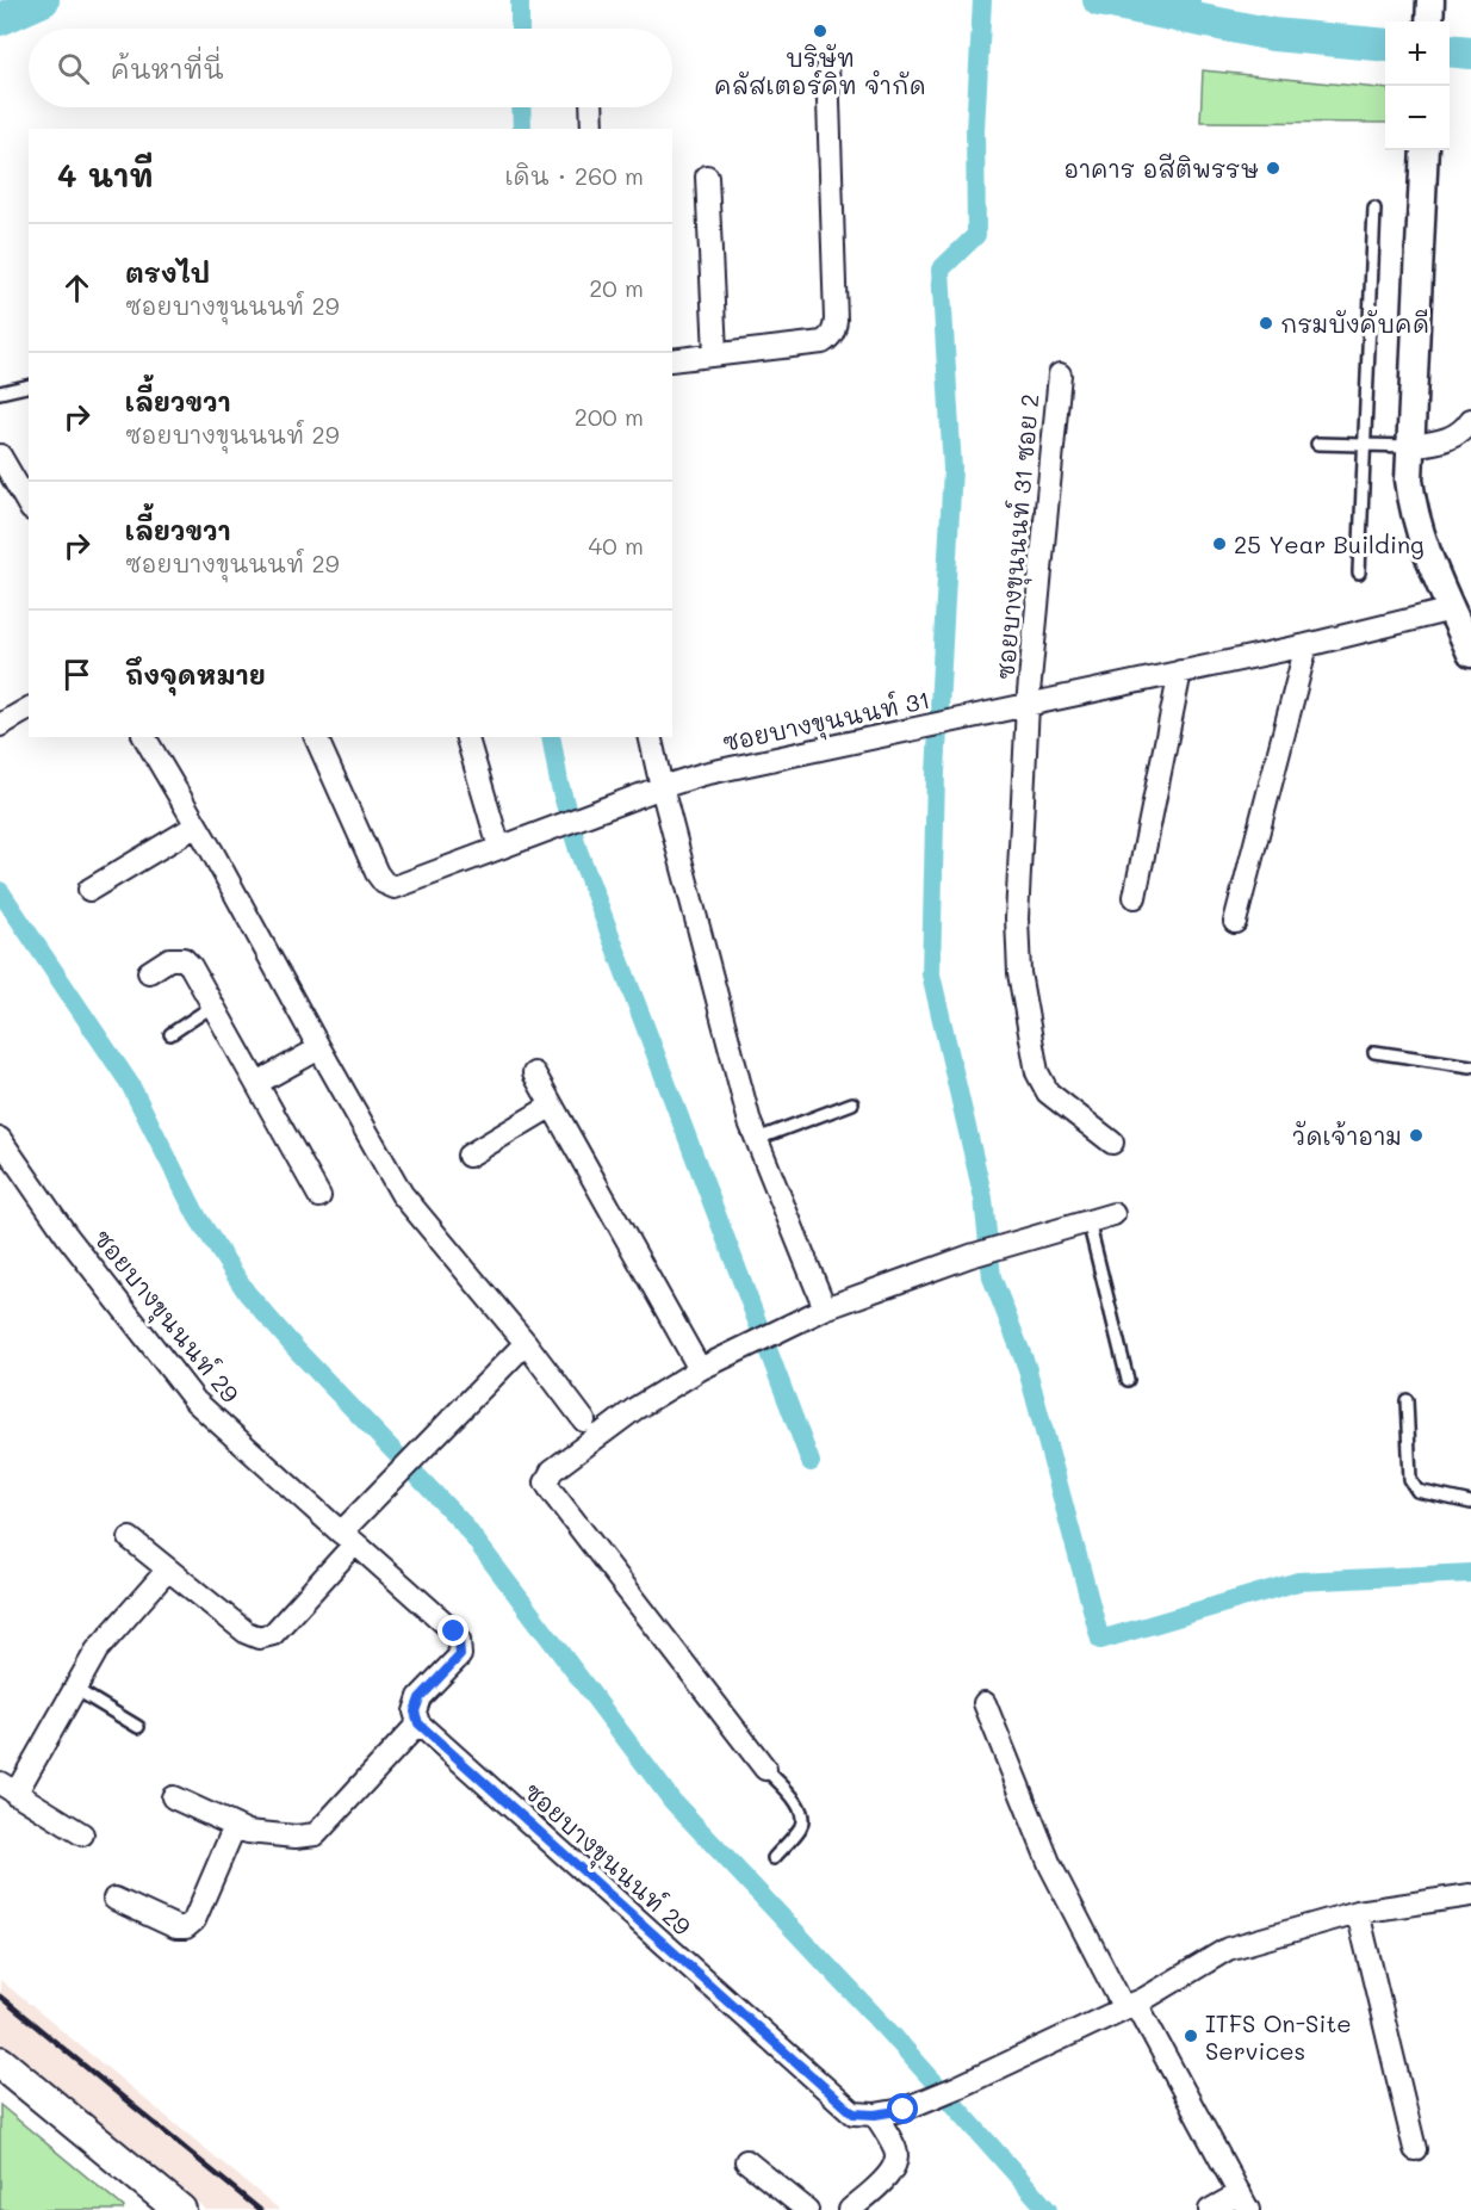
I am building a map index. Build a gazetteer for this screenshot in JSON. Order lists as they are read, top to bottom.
{
  "streets": {
    "street": ["ซอยบางขุนนนท์ 31 ซอย 2", "ซอยบางขุนนนท์ 31", "ซอยบางขุนนนท์ 29"]
  },
  "crossings": [
    ["ซอยบางขุนนนท์ 31 ซอย 2", "ซอยบางขุนนนท์ 31"]
  ],
  "places": [
    "บริษัท คลัสเตอร์คิท จำกัด",
    "อาคาร อสีติพรรษ",
    "กรมบังคับคดี",
    "25 Year Building",
    "วัดเจ้าอาม",
    "ITFS On-Site Services"
  ],
  "page": {
    "map_buttons": ["+", "−"],
    "search": "ค้นหาที่นี่",
    "heading": ["4 นาที", "เดิน · 260 m"],
    "list": [
      ["ตรงไป", "ซอยบางขุนนนท์ 29", "20 m"],
      ["เลี้ยวขวา", "ซอยบางขุนนนท์ 29", "200 m"],
      ["เลี้ยวขวา", "ซอยบางขุนนนท์ 29", "40 m"],
      "ถึงจุดหมาย"
    ]
  }
}
